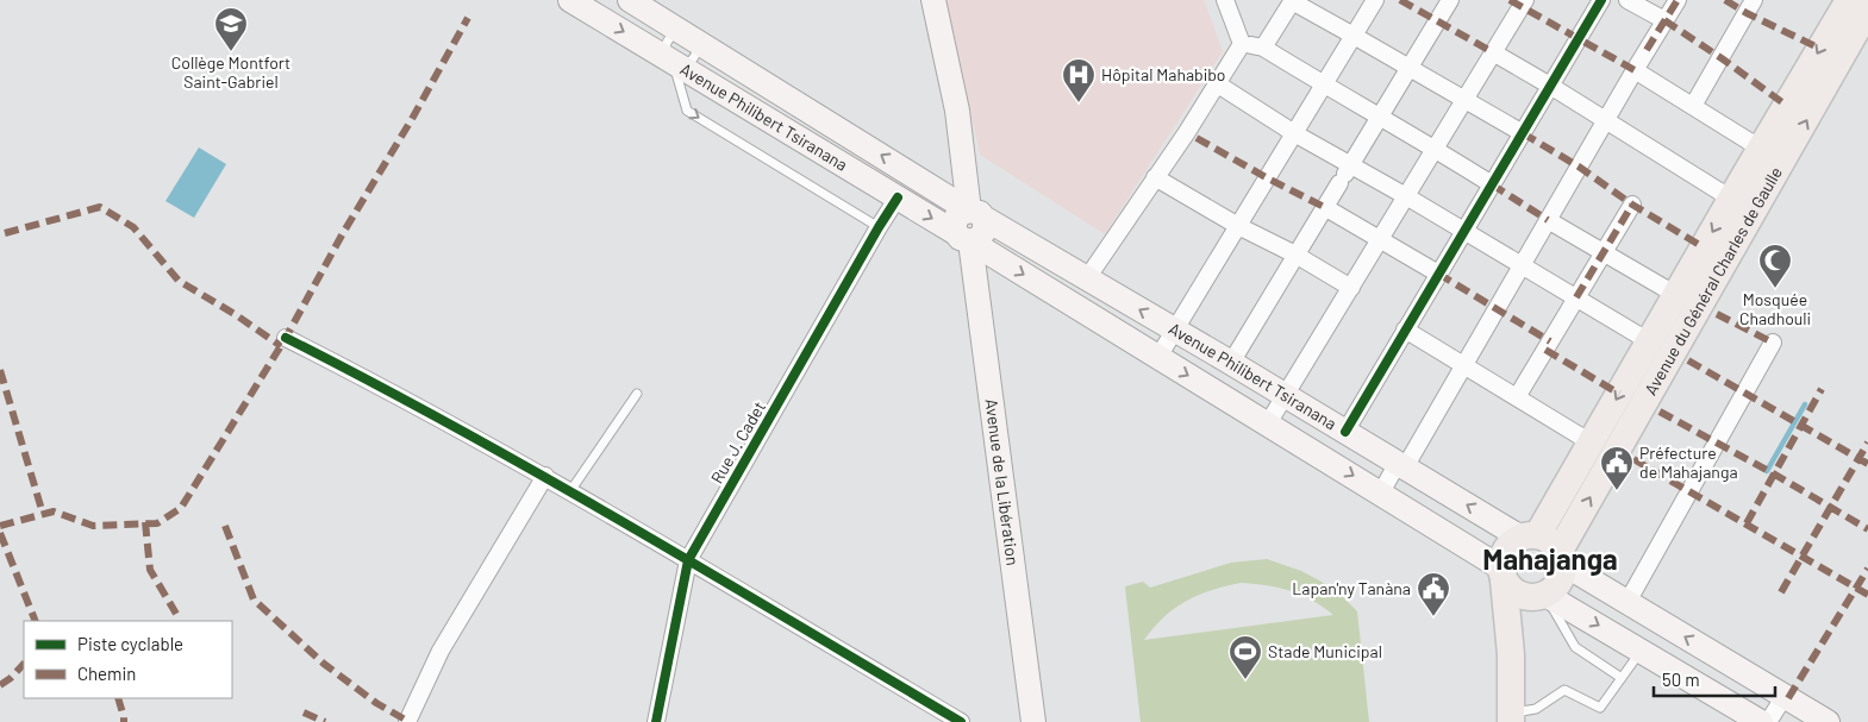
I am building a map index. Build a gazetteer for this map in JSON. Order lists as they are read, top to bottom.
{
  "streets": {
    "main road": ["Avenue Philibert Tsiranana", "Avenue du Général Charles de Gaulle", "Avenue de la Libération"],
    "street": ["Rue J. Cadet"]
  },
  "crossings": [
    ["Avenue Philibert Tsiranana", "Avenue du Général Charles de Gaulle"],
    ["Avenue Philibert Tsiranana", "Rue J. Cadet"],
    ["Avenue Philibert Tsiranana", "Avenue de la Libération"]
  ],
  "districts": ["Mahajanga"],
  "places": {
    "school or university": ["Collège Montfort Saint-Gabriel"],
    "hospital": ["Hôpital Mahabibo"],
    "mosque": ["Mosquée Chadhouli"],
    "public building": ["Préfecture de Mahajanga", "Lapan'ny Tanàna"],
    "sports": ["Stade Municipal"]
  },
  "legend": ["Piste cyclable", "Chemin"],
  "scale_bar": "50 m"
}
